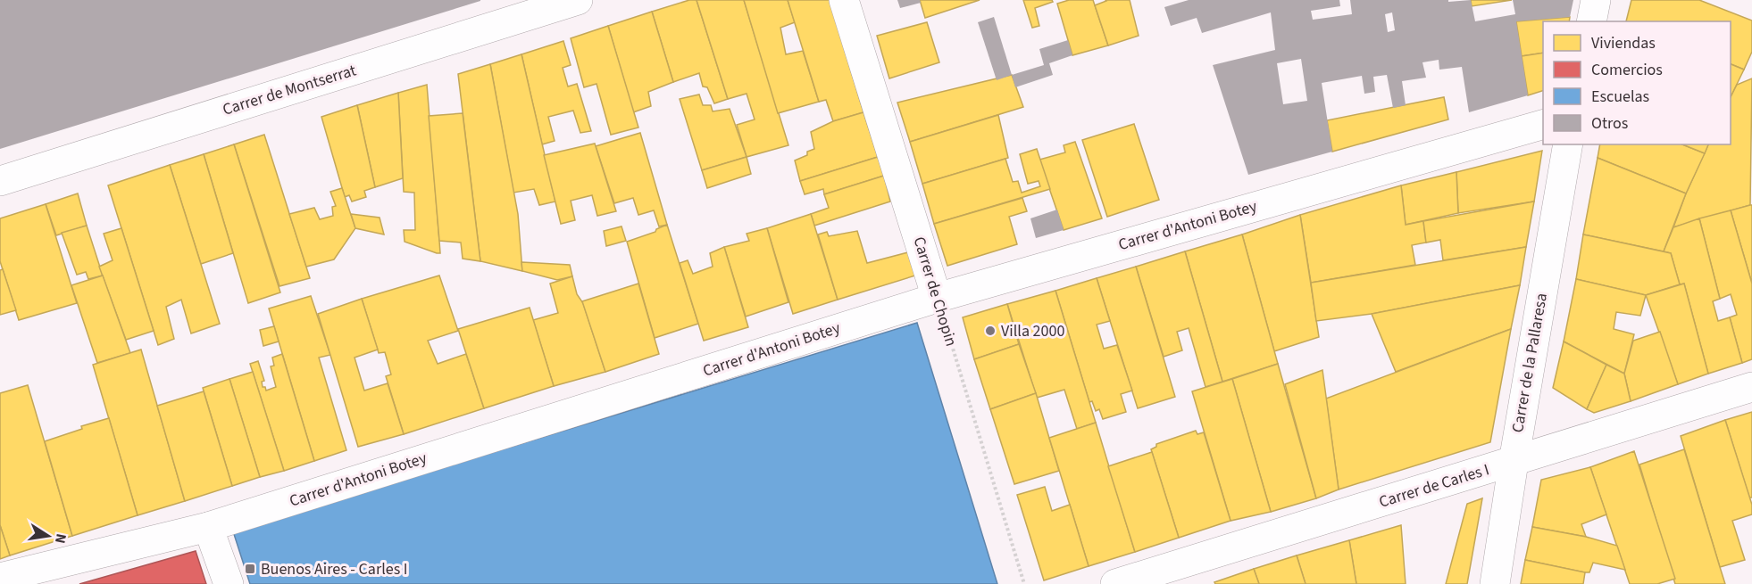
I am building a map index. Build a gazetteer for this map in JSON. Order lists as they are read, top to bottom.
{
  "streets": {
    "street": [
      "Carrer de Montserrat",
      "Carrer d'Antoni Botey",
      "Carrer de Chopin",
      "Carrer de la Pallaresa",
      "Carrer de Carles I"
    ]
  },
  "crossings": [
    ["Carrer d'Antoni Botey", "Carrer de Chopin"],
    ["Carrer de la Pallaresa", "Carrer de Carles I"]
  ],
  "places": {
    "other": ["Villa 2000"],
    "transit": ["Buenos Aires - Carles I"]
  },
  "legend": [
    "Viviendas",
    "Comercios",
    "Escuelas",
    "Otros"
  ],
  "north": "right"
}
